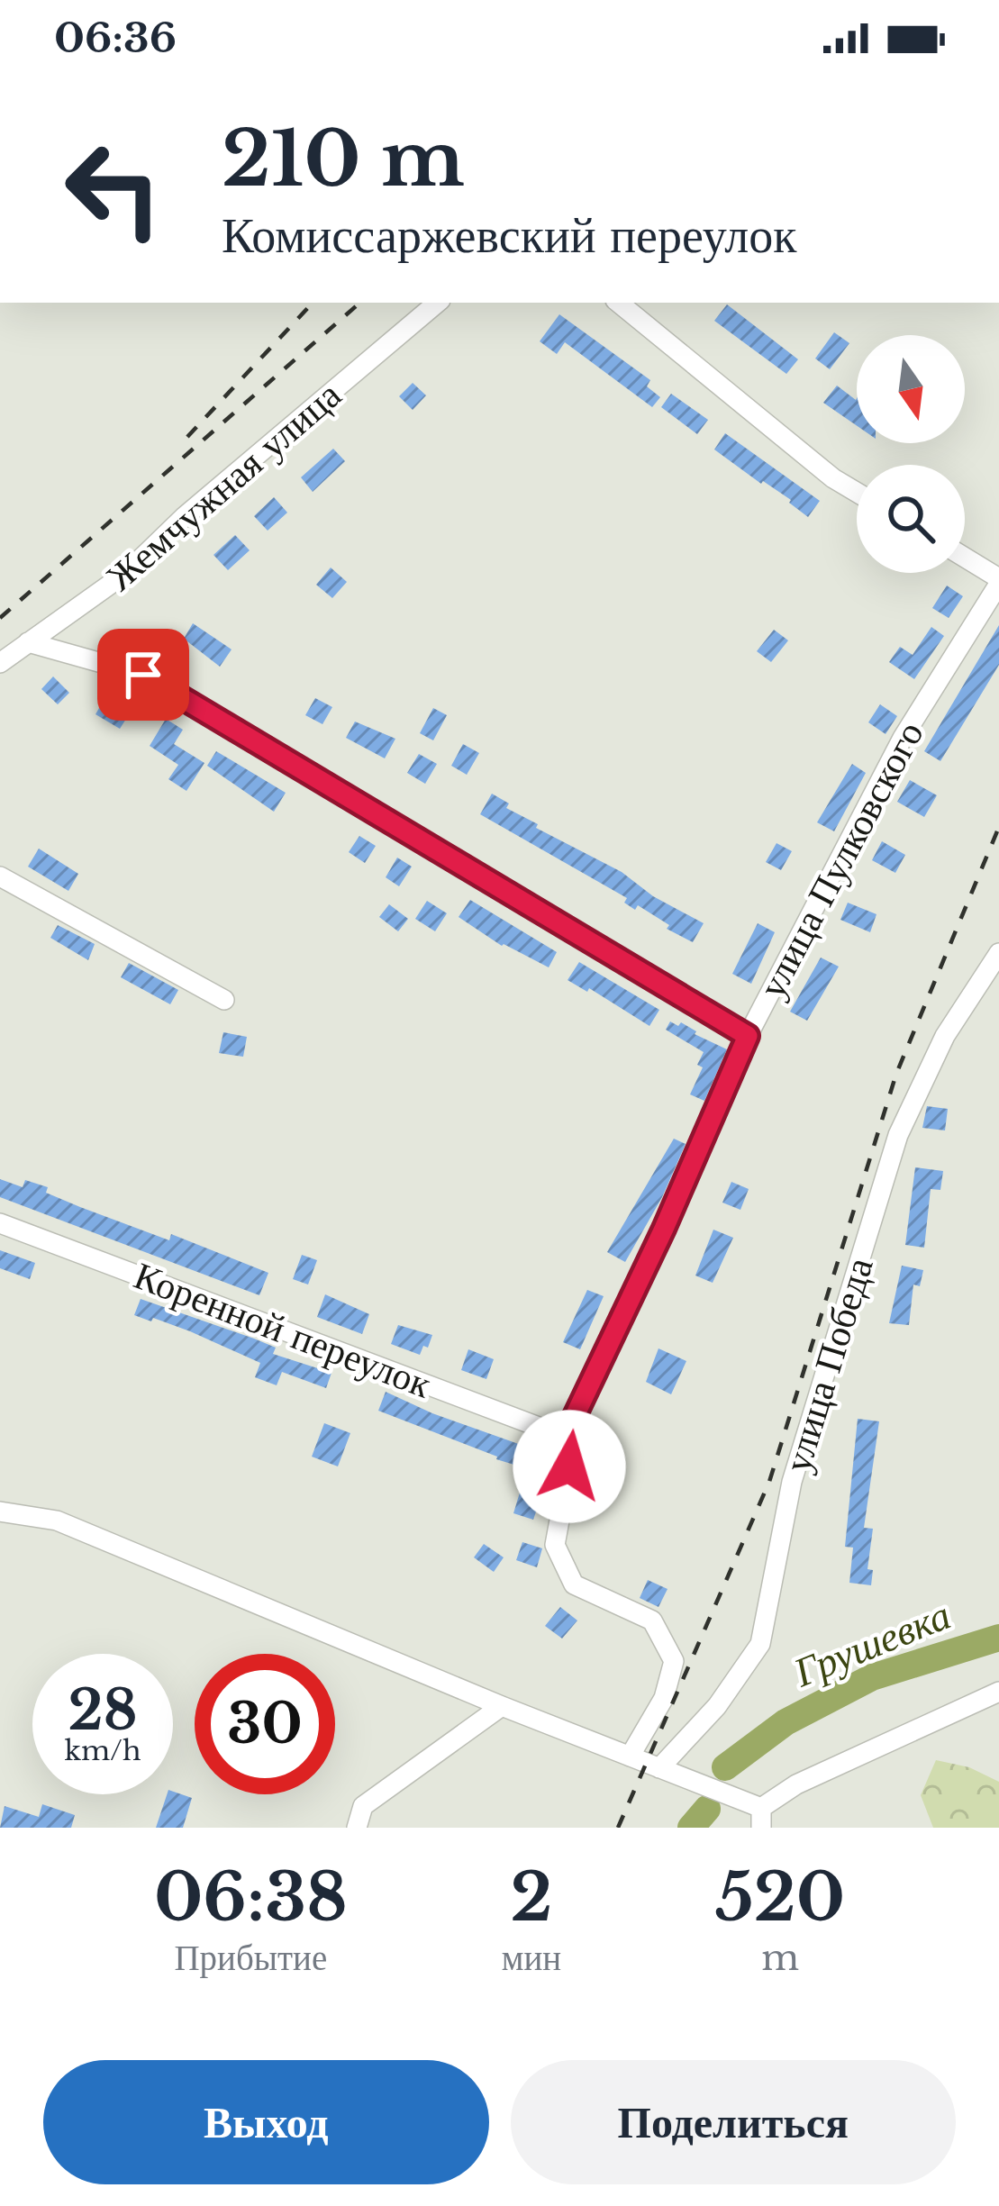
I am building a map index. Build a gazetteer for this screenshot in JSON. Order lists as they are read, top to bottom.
{
  "streets": {
    "street": [
      "Жемчужная улица",
      "улица Пулковского",
      "Коренной переулок",
      "улица Победа"
    ]
  },
  "crossings": [
    ["улица Пулковского", "Коренной переулок"]
  ],
  "water": ["Грушевка"],
  "north": "bottom",
  "page": {
    "status": "06:36",
    "turn": ["210 m", "Комиссаржевский переулок"],
    "speed": "28 km/h",
    "limit": "30",
    "eta": [
      "06:38",
      "Прибытие",
      "2",
      "мин",
      "520",
      "m"
    ],
    "buttons": ["Выход", "Поделиться"]
  }
}
